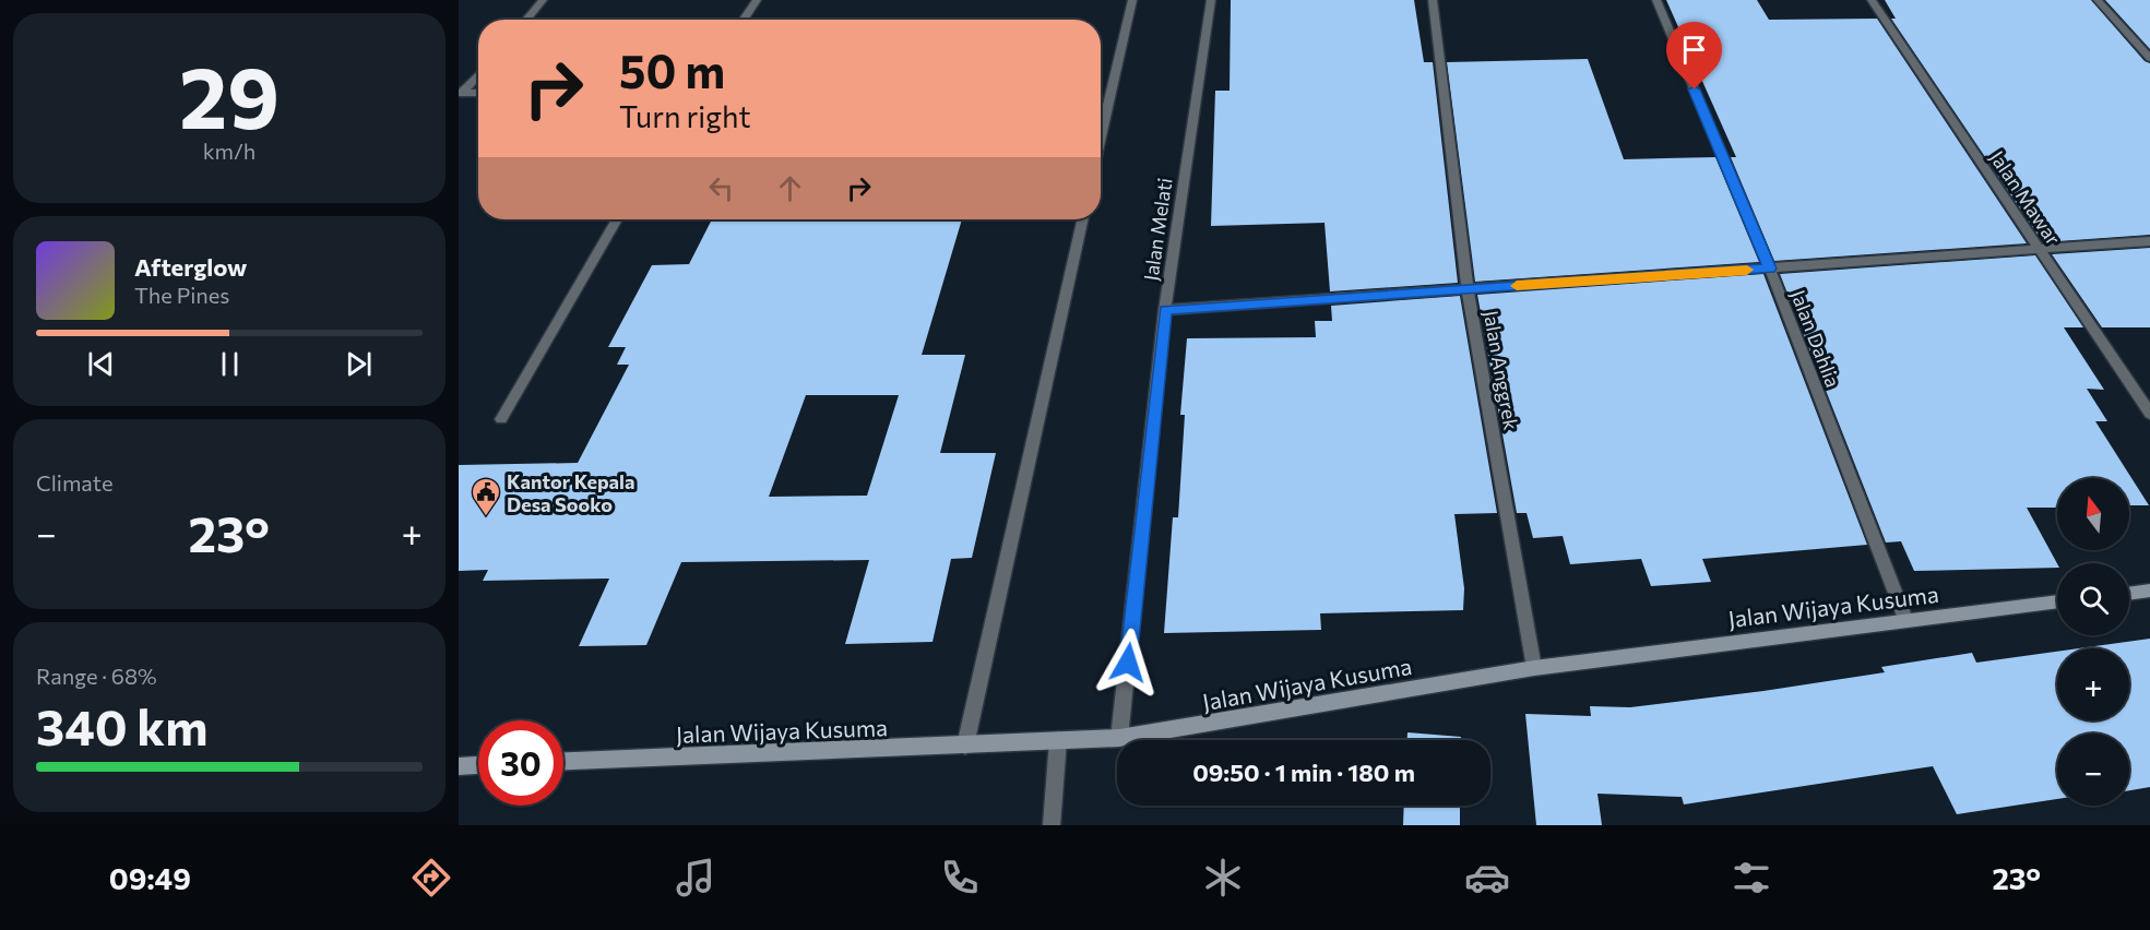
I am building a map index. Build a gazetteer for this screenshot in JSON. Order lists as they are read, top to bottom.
{
  "streets": {
    "street": [
      "Jalan Mawar",
      "Jalan Melati",
      "Jalan Dahlia",
      "Jalan Anggrek",
      "Jalan Wijaya Kusuma"
    ]
  },
  "crossings": [
    ["Jalan Melati", "Jalan Wijaya Kusuma"],
    ["Jalan Dahlia", "Jalan Wijaya Kusuma"],
    ["Jalan Anggrek", "Jalan Wijaya Kusuma"]
  ],
  "places": {
    "public building": ["Kantor Kepala Desa Sooko"]
  },
  "north": "top",
  "page": {
    "tile": [
      ["29", "km/h"],
      "Climate",
      ["Range · 68%", "340 km"]
    ],
    "turn": ["50 m", "Turn right"],
    "song": ["Afterglow", "The Pines"],
    "map_buttons": ["+", "−"],
    "heat": ["−", "23°", "+"],
    "limit": "30",
    "trip": "09:50 · 1 min · 180 m",
    "tabs": ["09:49", "23°"]
  }
}
